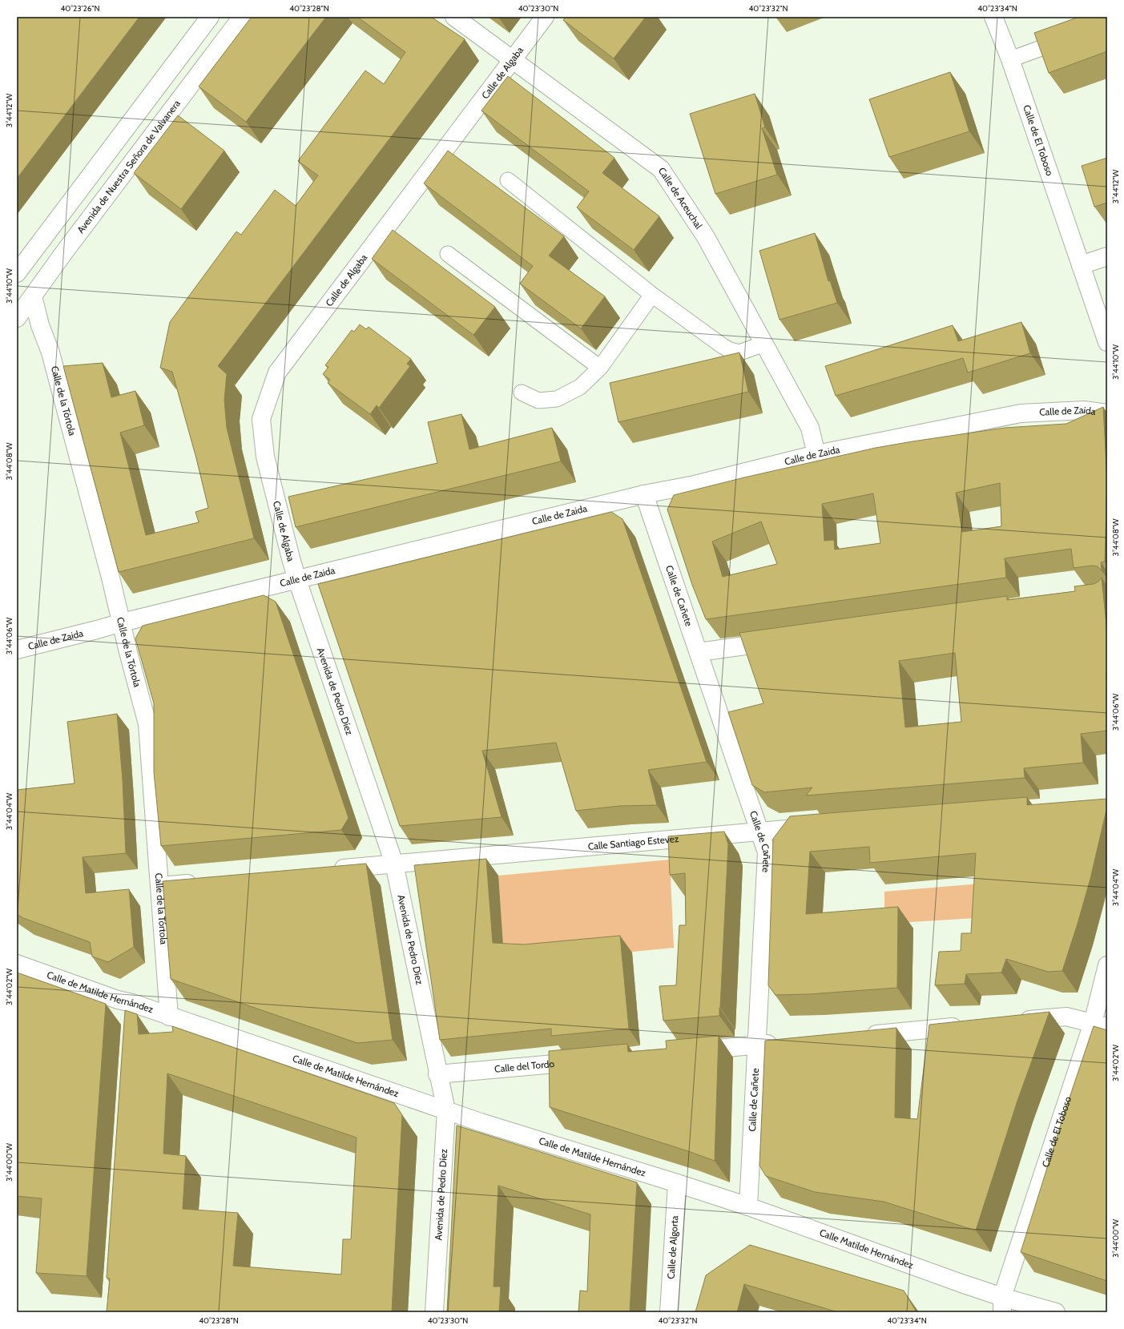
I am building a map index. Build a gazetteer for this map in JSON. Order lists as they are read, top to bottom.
{
  "streets": {
    "street": [
      "Calle de Algaba",
      "Calle de El Toboso",
      "Avenida de Nuestra Señora de Valvanera",
      "Calle de Aceuchal",
      "Calle de la Tórtola",
      "Calle de Zaida",
      "Calle de Cañete",
      "Avenida de Pedro Díez",
      "Calle Santiago Estevez",
      "Calle de Matilde Hernández",
      "Calle del Tordo",
      "Calle de Algorta",
      "Calle Matilde Hernández"
    ]
  },
  "crossings": [
    ["Calle de Algaba", "Calle de Aceuchal"],
    ["Calle de Algaba", "Calle de Zaida"],
    ["Calle de Algaba", "Avenida de Pedro Díez"],
    ["Calle de El Toboso", "Calle Matilde Hernández"],
    ["Avenida de Nuestra Señora de Valvanera", "Calle de la Tórtola"],
    ["Calle de Aceuchal", "Calle de Zaida"],
    ["Calle de la Tórtola", "Calle de Zaida"],
    ["Calle de la Tórtola", "Calle de Matilde Hernández"],
    ["Calle de Zaida", "Calle de Cañete"],
    ["Calle de Zaida", "Avenida de Pedro Díez"],
    ["Calle de Cañete", "Calle Santiago Estevez"],
    ["Calle de Cañete", "Calle Matilde Hernández"],
    ["Avenida de Pedro Díez", "Calle Santiago Estevez"],
    ["Avenida de Pedro Díez", "Calle de Matilde Hernández"],
    ["Avenida de Pedro Díez", "Calle del Tordo"],
    ["Calle de Matilde Hernández", "Calle de Algorta"],
    ["Calle de Matilde Hernández", "Calle Matilde Hernández"],
    ["Calle de Algorta", "Calle Matilde Hernández"]
  ],
  "coordinates": [
    "40°23'26\"N",
    "40°23'28\"N",
    "40°23'30\"N",
    "40°23'32\"N",
    "40°23'34\"N",
    "3°44'12\"W",
    "3°44'10\"W",
    "3°44'08\"W",
    "3°44'06\"W",
    "3°44'04\"W",
    "3°44'02\"W",
    "3°44'00\"W"
  ]
}
